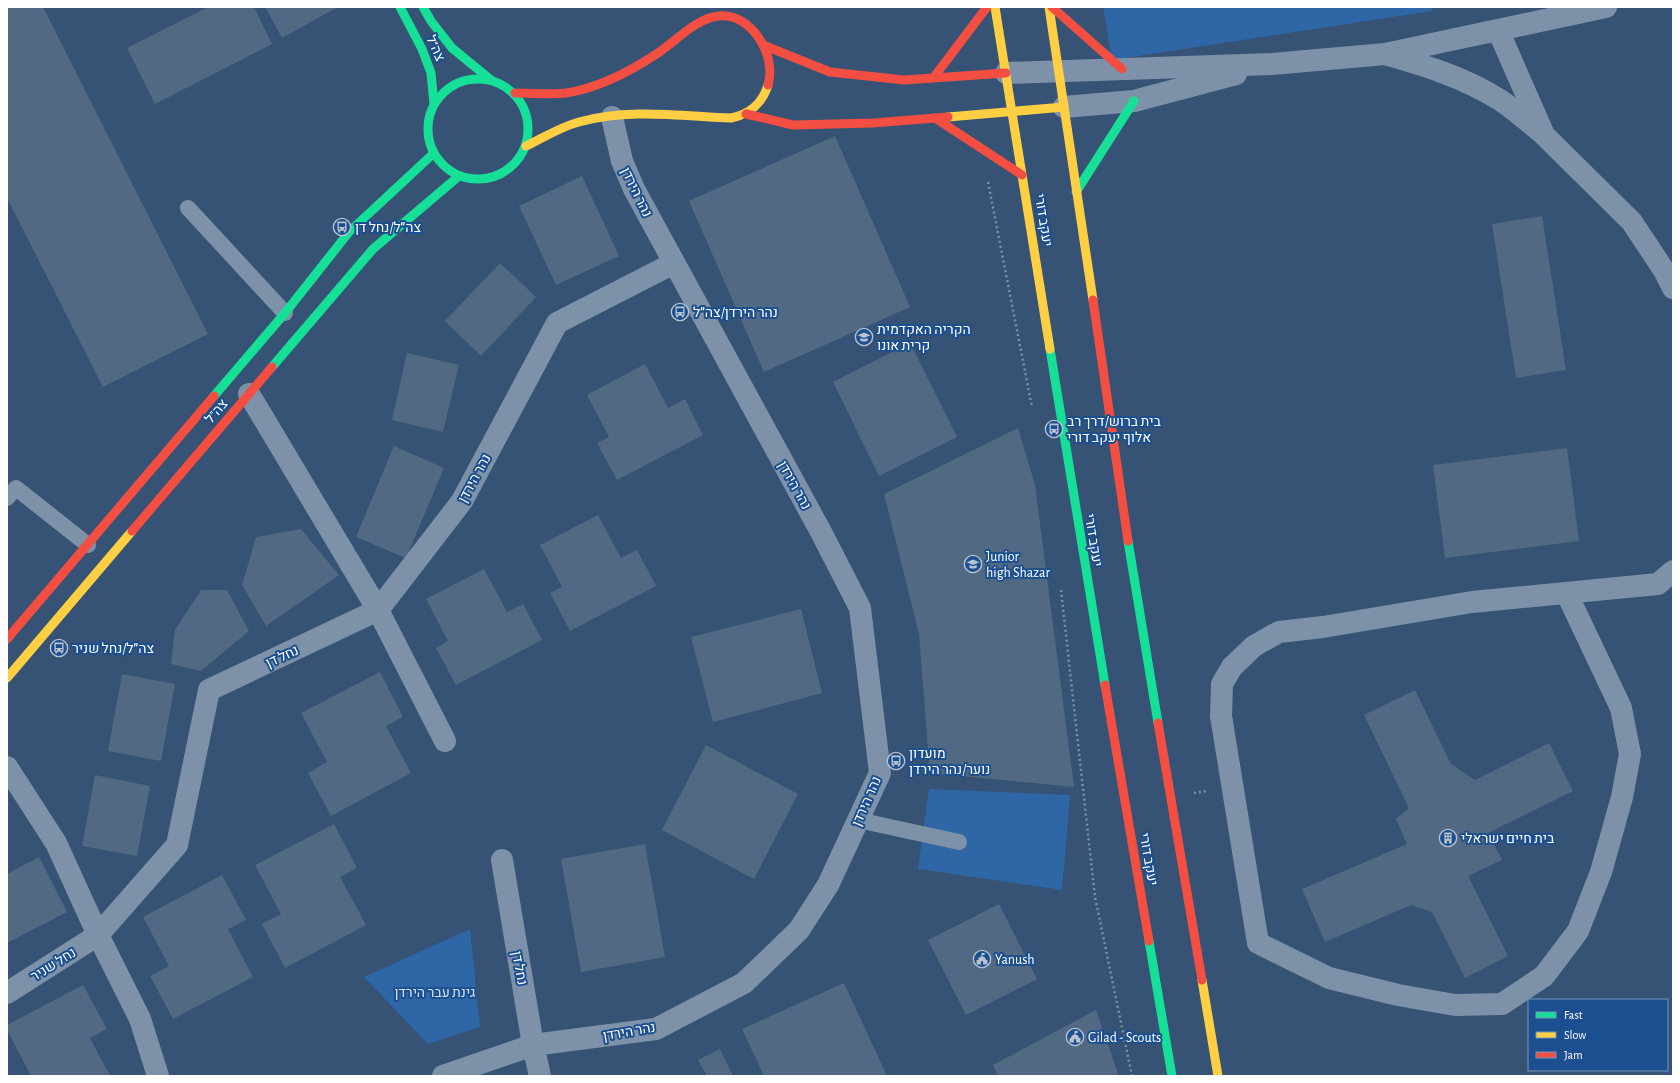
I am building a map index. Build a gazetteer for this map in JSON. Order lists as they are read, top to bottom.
{
  "streets": {
    "street": [
      "צה\"ל",
      "נהר הירדן",
      "יעקב דורי",
      "נחל דן",
      "נחל שניר"
    ]
  },
  "crossings": [
    ["נהר הירדן", "נחל דן"],
    ["נחל דן", "נחל שניר"]
  ],
  "parks": ["גינת עבר הירדן"],
  "places": {
    "bus stop": [
      "צה״ל/נחל דן",
      "נהר הירדן/צה״ל",
      "בית ברוש/דרך רב אלוף יעקב דורי",
      "צה״ל/נחל שניר",
      "מועדון נוער/נהר הירדן"
    ],
    "school or university": ["הקריה האקדמית קרית אונו", "Junior high Shazar"],
    "building": ["בית חיים ישראלי"],
    "public building": ["Yanush", "Gilad - Scouts"]
  },
  "legend": ["Fast", "Slow", "Jam"]
}
